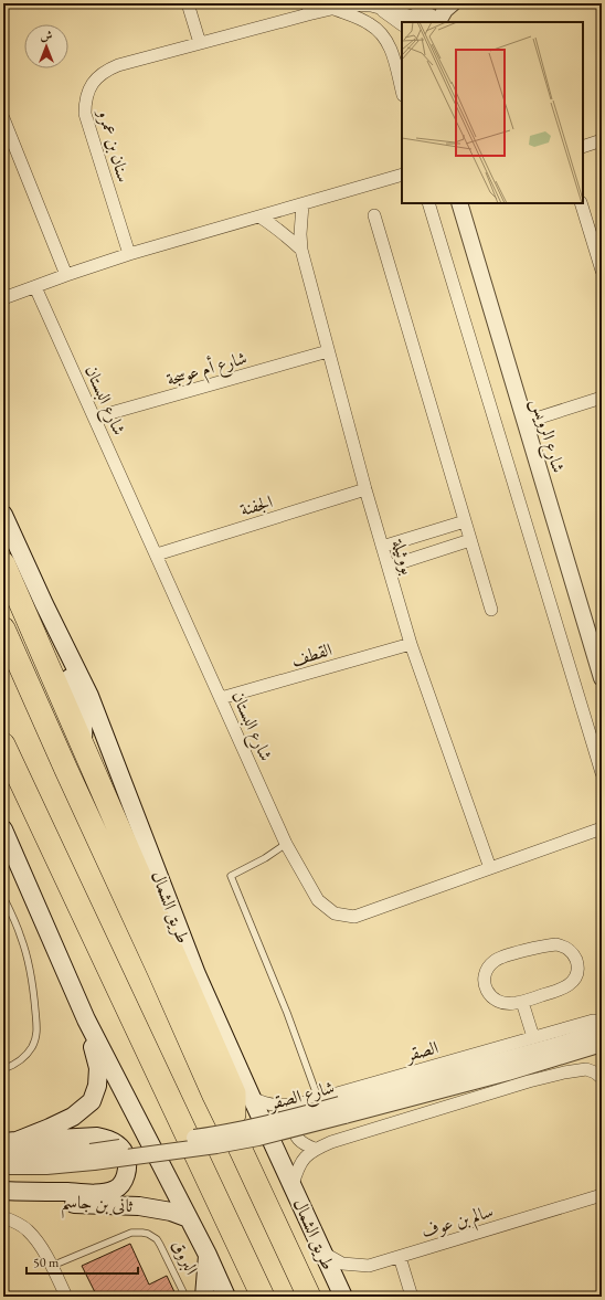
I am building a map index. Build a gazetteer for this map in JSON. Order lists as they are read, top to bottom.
{
  "streets": {
    "highway": ["طريق الشمال"],
    "main road": ["ثانى بن جاسم"],
    "street": [
      "سنان بن عمرو",
      "شارع أم عوسجة",
      "شارع البستان",
      "شارع الرويس",
      "الجفنة",
      "بووثيلة",
      "القطف",
      "الصقر",
      "شارع الصقر",
      "سالم بن عوف"
    ],
    "lane": ["البروق"]
  },
  "crossings": [
    ["شارع أم عوسجة", "شارع البستان"],
    ["شارع أم عوسجة", "بووثيلة"],
    ["شارع البستان", "الجفنة"],
    ["شارع البستان", "بووثيلة"],
    ["شارع البستان", "القطف"],
    ["الجفنة", "بووثيلة"],
    ["بووثيلة", "القطف"],
    ["طريق الشمال", "الصقر"],
    ["طريق الشمال", "سالم بن عوف"]
  ],
  "scale_bar": "50 m",
  "north": "top"
}
